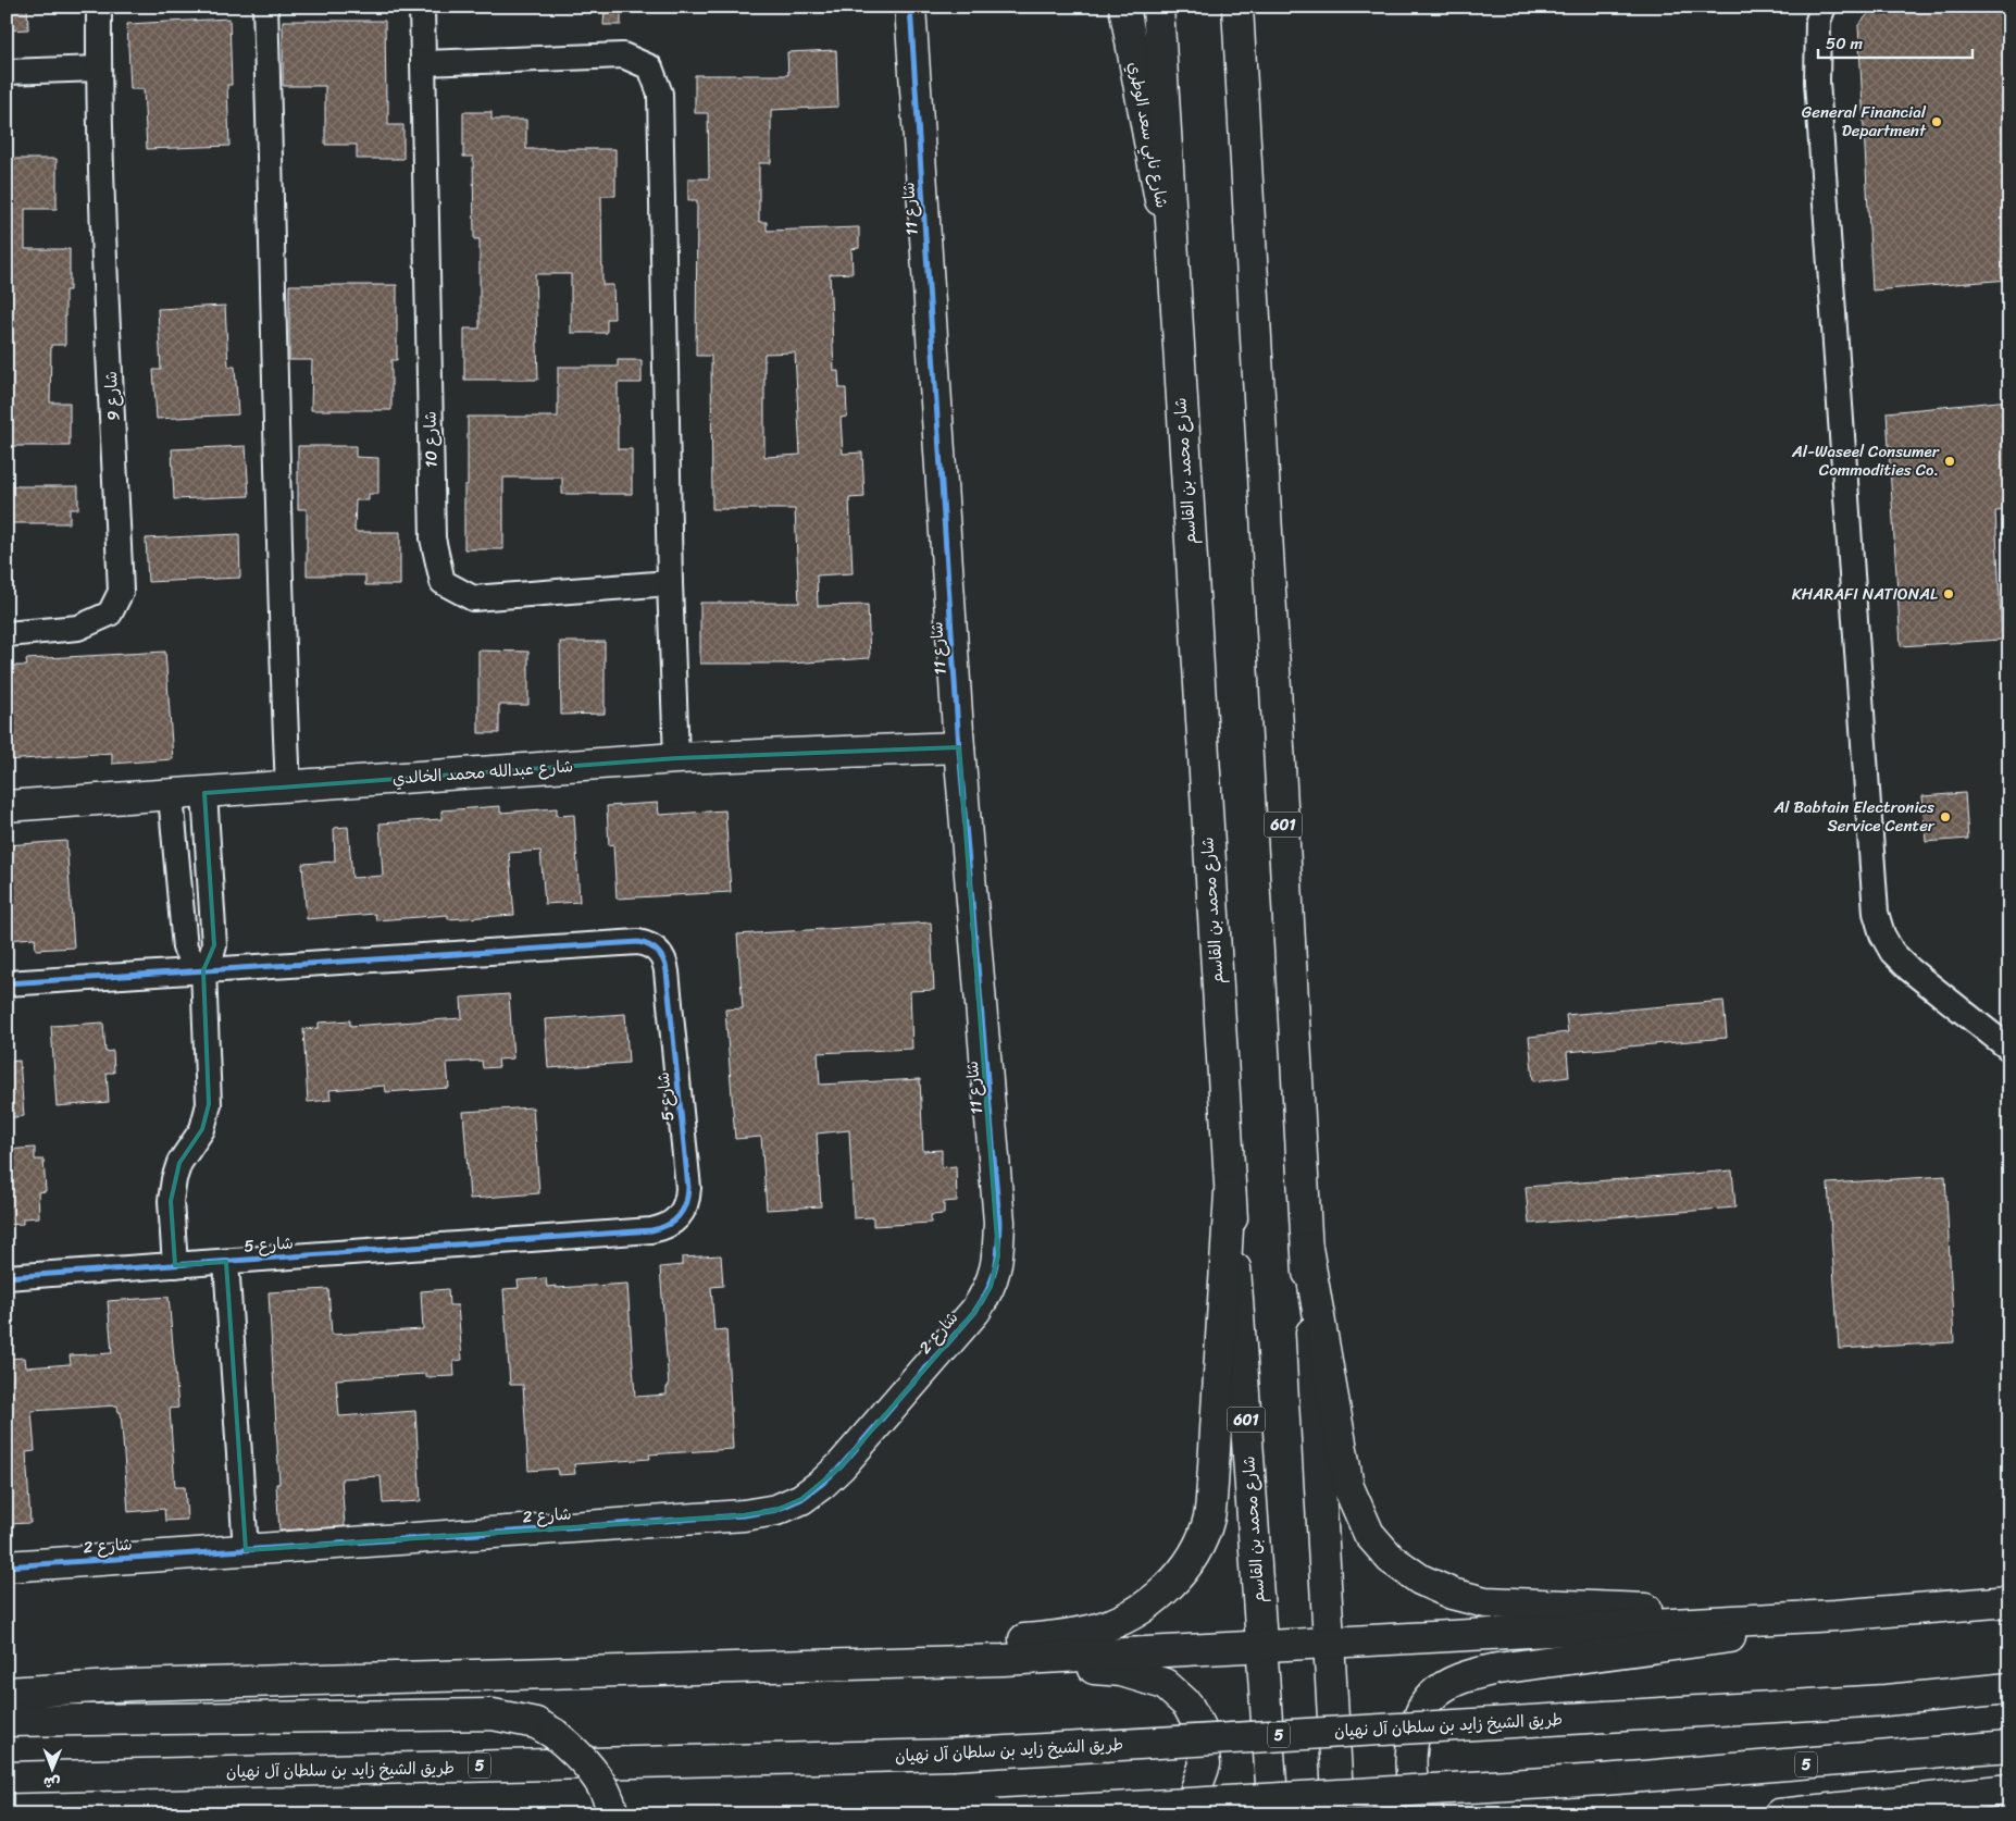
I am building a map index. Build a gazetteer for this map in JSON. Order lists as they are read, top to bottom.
{
  "streets": {
    "main road": [
      "شارع نابي سعد الوطري",
      "شارع 11",
      "شارع محمد بن القاسم",
      "شارع عبدالله محمد الخالدي",
      "601",
      "شارع 2",
      "طريق الشيخ زايد بن سلطان آل نهيان",
      "5"
    ],
    "street": ["شارع 9", "شارع 10", "شارع 5"]
  },
  "crossings": [
    ["شارع نابي سعد الوطري", "شارع محمد بن القاسم"],
    ["شارع 11", "شارع عبدالله محمد الخالدي"],
    ["شارع 11", "شارع 2"],
    ["شارع 5", "شارع 2"]
  ],
  "places": [
    "General Financial Department",
    "Al-Waseel Consumer Commodities Co.",
    "KHARAFI NATIONAL",
    "Al Babtain Electronics Service Center"
  ],
  "scale_bar": "50 m",
  "north": "bottom"
}
